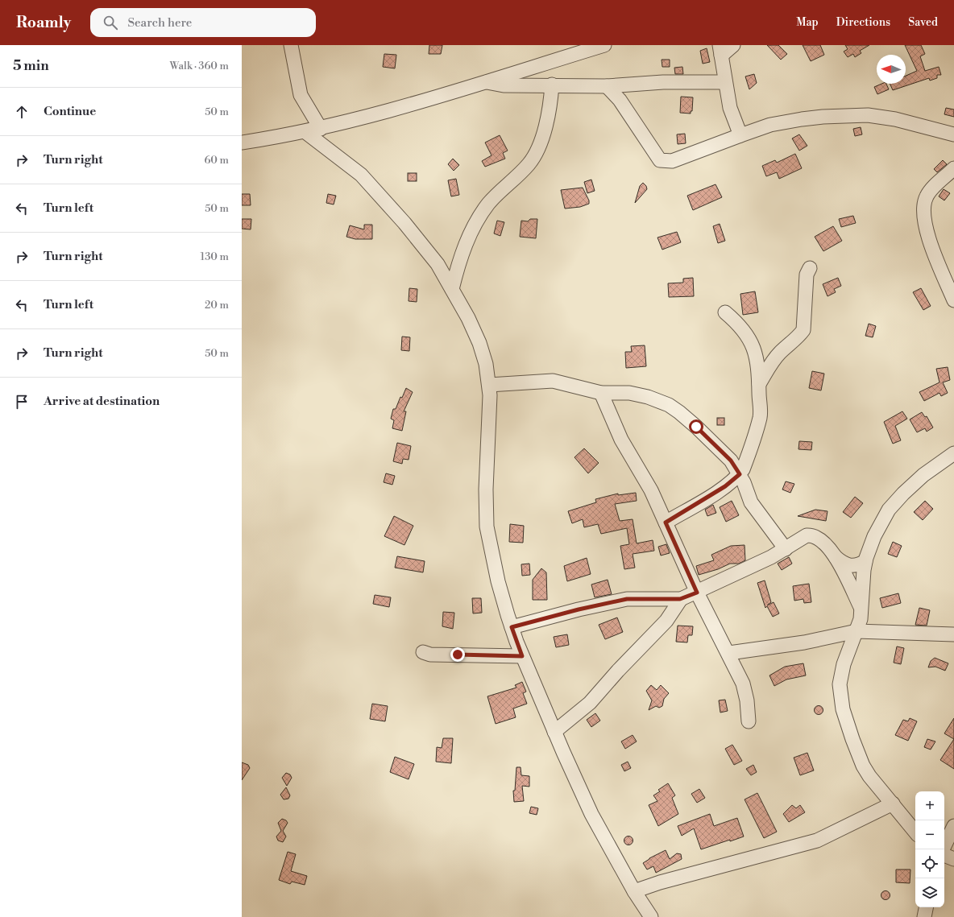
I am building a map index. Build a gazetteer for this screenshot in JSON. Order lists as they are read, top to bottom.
{
  "north": "left",
  "page": {
    "header": "Roamly",
    "search": "Search here",
    "nav": ["Map", "Directions", "Saved"],
    "heading": ["5 min", "Walk · 360 m"],
    "list": [
      ["Continue", "50 m"],
      ["Turn right", "60 m"],
      ["Turn left", "50 m"],
      ["Turn right", "130 m"],
      ["Turn left", "20 m"],
      ["Turn right", "50 m"],
      "Arrive at destination"
    ],
    "map_buttons": ["+", "−"]
  }
}
